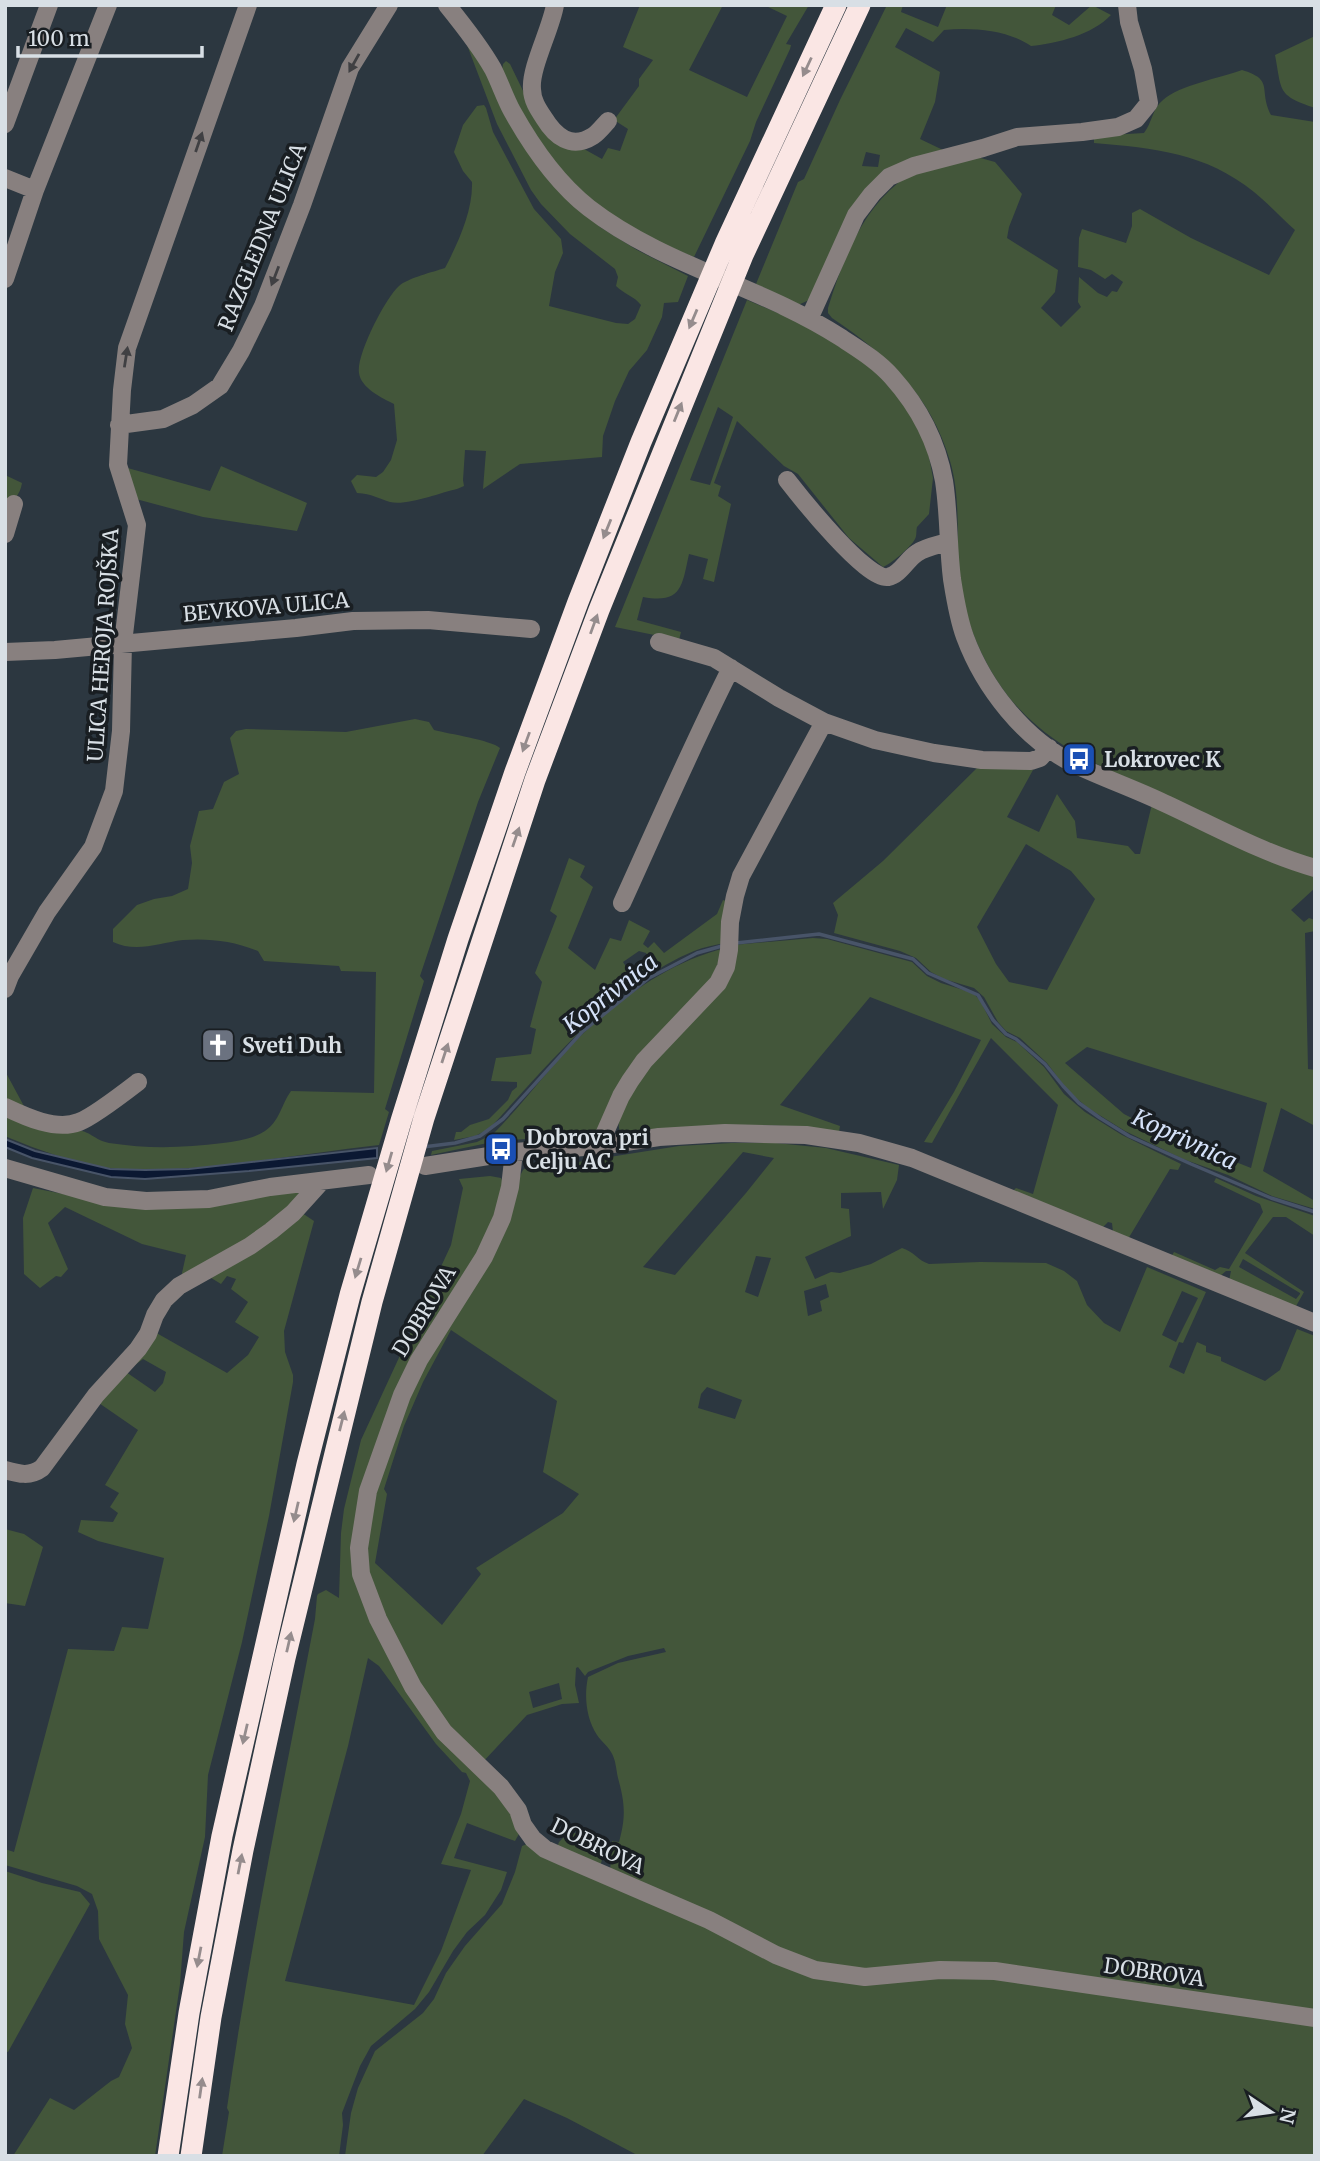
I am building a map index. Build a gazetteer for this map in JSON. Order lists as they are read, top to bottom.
{
  "streets": {
    "street": [
      "RAZGLEDNA ULICA",
      "BEVKOVA ULICA",
      "ULICA HEROJA ROJŠKA",
      "DOBROVA"
    ]
  },
  "crossings": [
    ["RAZGLEDNA ULICA", "ULICA HEROJA ROJŠKA"],
    ["BEVKOVA ULICA", "ULICA HEROJA ROJŠKA"]
  ],
  "one_way": ["RAZGLEDNA ULICA"],
  "water": ["Koprivnica"],
  "places": {
    "bus stop": ["Lokrovec K", "Dobrova pri Celju AC"],
    "church": ["Sveti Duh"]
  },
  "scale_bar": "100 m",
  "north": "right"
}
